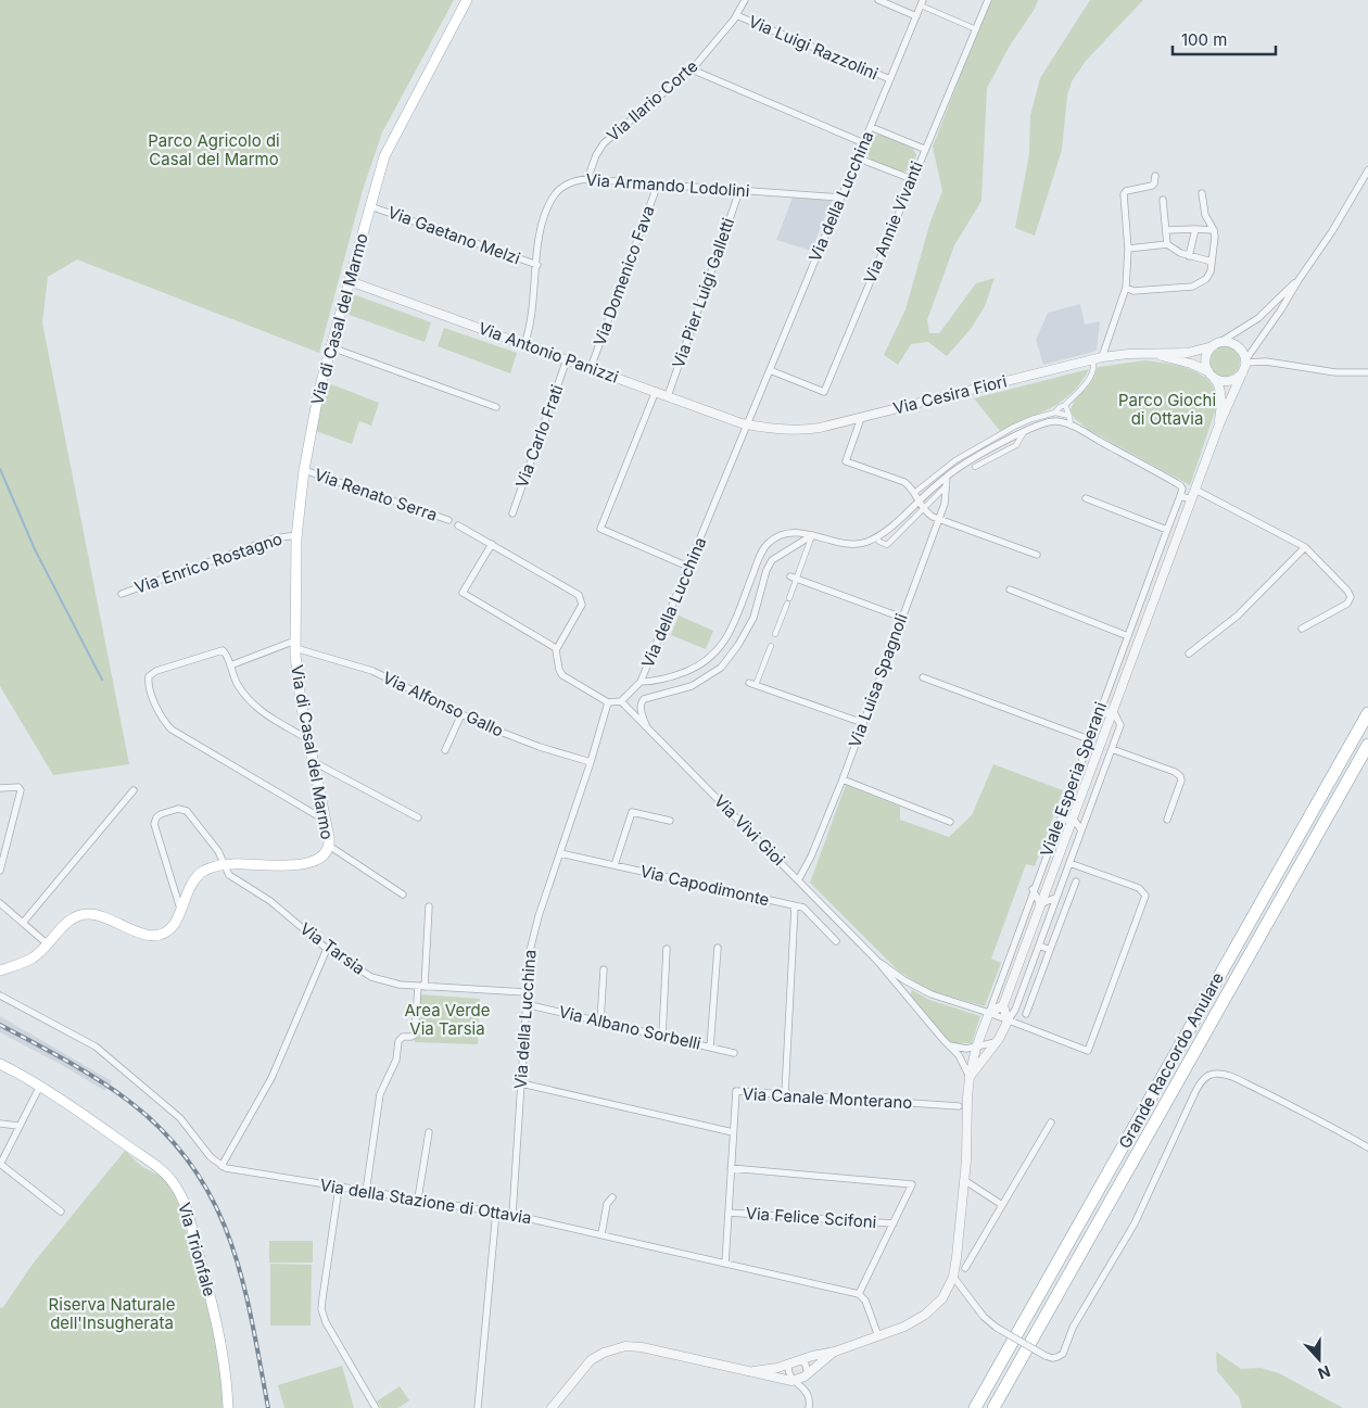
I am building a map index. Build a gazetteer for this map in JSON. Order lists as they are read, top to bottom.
{
  "streets": {
    "highway": ["Grande Raccordo Anulare"],
    "main road": ["Via di Casal del Marmo", "Via Trionfale"],
    "street": [
      "Via Luigi Razzolini",
      "Via Ilario Corte",
      "Via Armando Lodolini",
      "Via della Lucchina",
      "Via Annie Vivanti",
      "Via Gaetano Melzi",
      "Via Domenico Fava",
      "Via Pier Luigi Galletti",
      "Via Antonio Panizzi",
      "Via Cesira Fiori",
      "Via Carlo Frati",
      "Via Renato Serra",
      "Via Enrico Rostagno",
      "Via Luisa Spagnoli",
      "Via Alfonso Gallo",
      "Viale Esperia Sperani",
      "Via Vivi Gioi",
      "Via Capodimonte",
      "Via Tarsia",
      "Via Albano Sorbelli",
      "Via Canale Monterano",
      "Via della Stazione di Ottavia",
      "Via Felice Scifoni"
    ]
  },
  "crossings": [
    ["Via Luigi Razzolini", "Via Ilario Corte"],
    ["Via Luigi Razzolini", "Via della Lucchina"],
    ["Via Ilario Corte", "Via Armando Lodolini"],
    ["Via Armando Lodolini", "Via della Lucchina"],
    ["Via Armando Lodolini", "Via Gaetano Melzi"],
    ["Via Armando Lodolini", "Via Domenico Fava"],
    ["Via Armando Lodolini", "Via Pier Luigi Galletti"],
    ["Via Armando Lodolini", "Via Antonio Panizzi"],
    ["Via della Lucchina", "Via Annie Vivanti"],
    ["Via della Lucchina", "Via Antonio Panizzi"],
    ["Via della Lucchina", "Via Cesira Fiori"],
    ["Via della Lucchina", "Via Alfonso Gallo"],
    ["Via della Lucchina", "Via Vivi Gioi"],
    ["Via della Lucchina", "Via Capodimonte"],
    ["Via della Lucchina", "Via Tarsia"],
    ["Via della Lucchina", "Via Albano Sorbelli"],
    ["Via della Lucchina", "Via della Stazione di Ottavia"],
    ["Via Gaetano Melzi", "Via di Casal del Marmo"],
    ["Via Domenico Fava", "Via Antonio Panizzi"],
    ["Via Pier Luigi Galletti", "Via Antonio Panizzi"],
    ["Via di Casal del Marmo", "Via Antonio Panizzi"],
    ["Via di Casal del Marmo", "Via Renato Serra"],
    ["Via di Casal del Marmo", "Via Enrico Rostagno"],
    ["Via di Casal del Marmo", "Via Alfonso Gallo"],
    ["Via di Casal del Marmo", "Via Tarsia"],
    ["Via Antonio Panizzi", "Via Cesira Fiori"],
    ["Via Antonio Panizzi", "Via Carlo Frati"],
    ["Via Cesira Fiori", "Viale Esperia Sperani"],
    ["Via Luisa Spagnoli", "Via Vivi Gioi"],
    ["Viale Esperia Sperani", "Via Vivi Gioi"],
    ["Via Canale Monterano", "Via della Stazione di Ottavia"],
    ["Via Canale Monterano", "Via Felice Scifoni"]
  ],
  "parks": [
    "Parco Agricolo di Casal del Marmo",
    "Parco Giochi di Ottavia",
    "Area Verde Via Tarsia",
    "Riserva Naturale dell'Insugherata"
  ],
  "scale_bar": "100 m",
  "north": "bottom"
}
